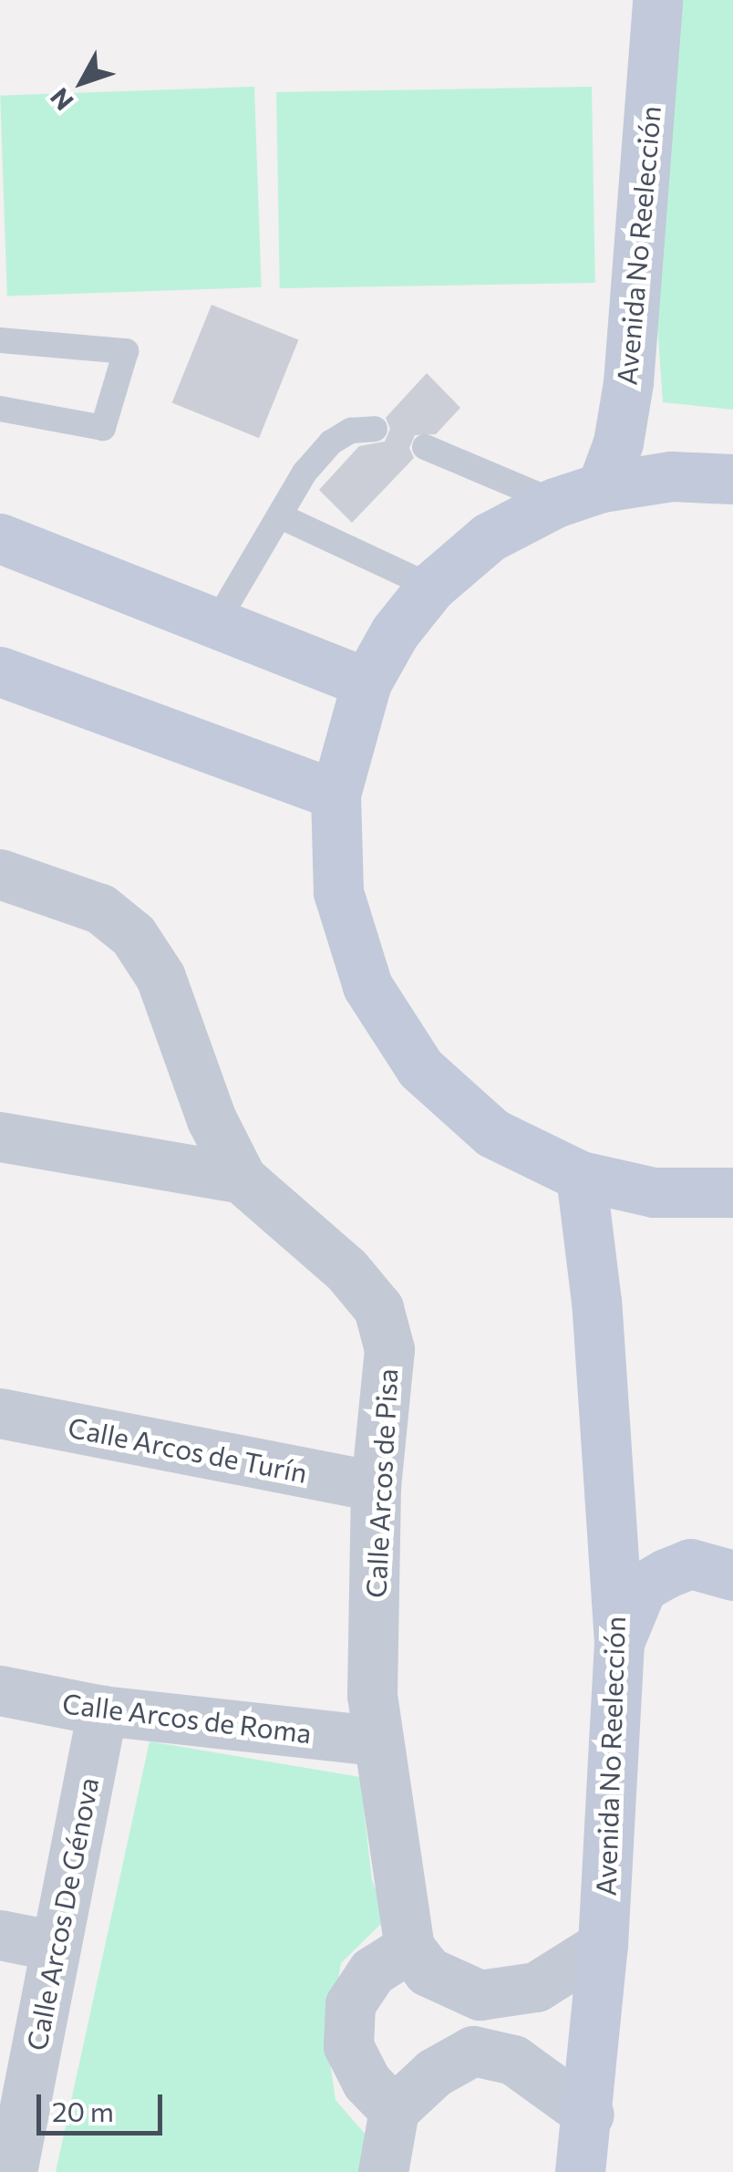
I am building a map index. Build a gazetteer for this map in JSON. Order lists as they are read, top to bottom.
{
  "streets": {
    "main road": ["Avenida No Reelección"],
    "street": [
      "Calle Arcos de Turín",
      "Calle Arcos de Pisa",
      "Calle Arcos de Roma",
      "Calle Arcos De Génova"
    ]
  },
  "crossings": [
    ["Calle Arcos de Turín", "Calle Arcos de Pisa"],
    ["Calle Arcos de Pisa", "Calle Arcos de Roma"],
    ["Calle Arcos de Roma", "Calle Arcos De Génova"]
  ],
  "scale_bar": "20 m",
  "north": "bottom left"
}
